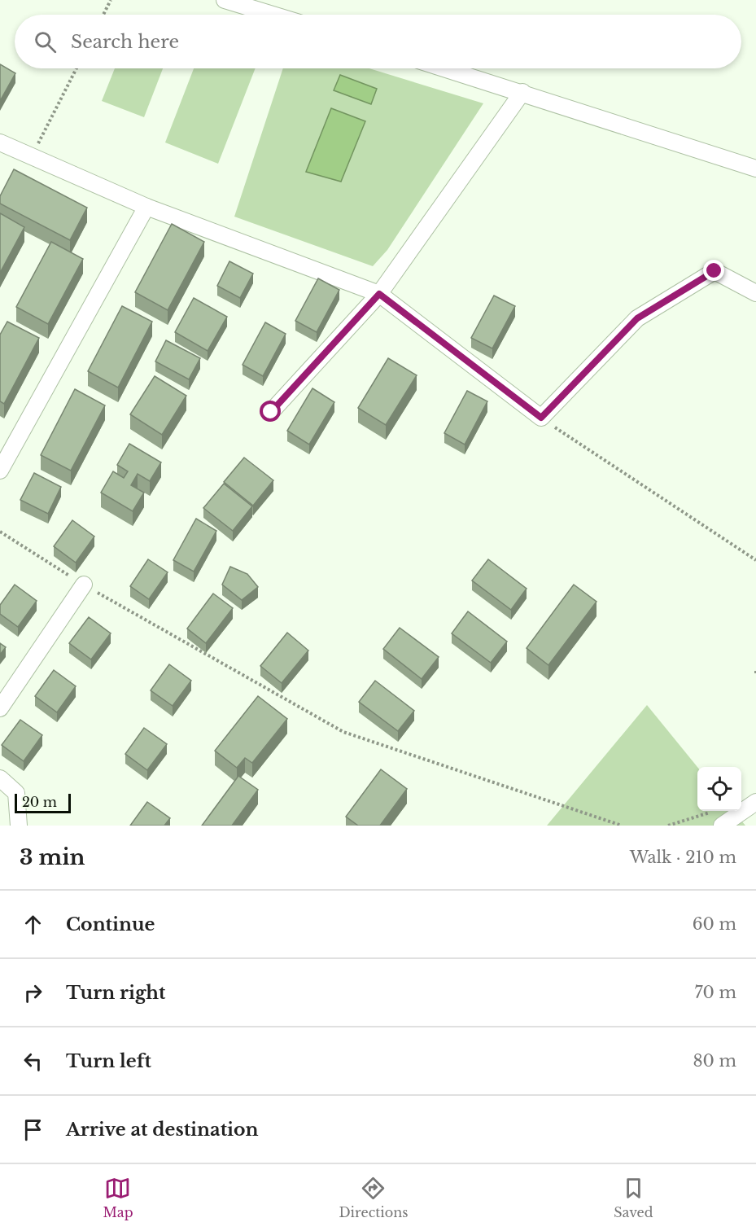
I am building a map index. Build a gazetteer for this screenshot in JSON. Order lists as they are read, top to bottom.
{
  "scale_bar": "20 m",
  "page": {
    "search": "Search here",
    "scale": "20 m",
    "heading": ["3 min", "Walk · 210 m"],
    "list": [
      ["Continue", "60 m"],
      ["Turn right", "70 m"],
      ["Turn left", "80 m"],
      "Arrive at destination"
    ],
    "nav": ["Map", "Directions", "Saved"]
  }
}
